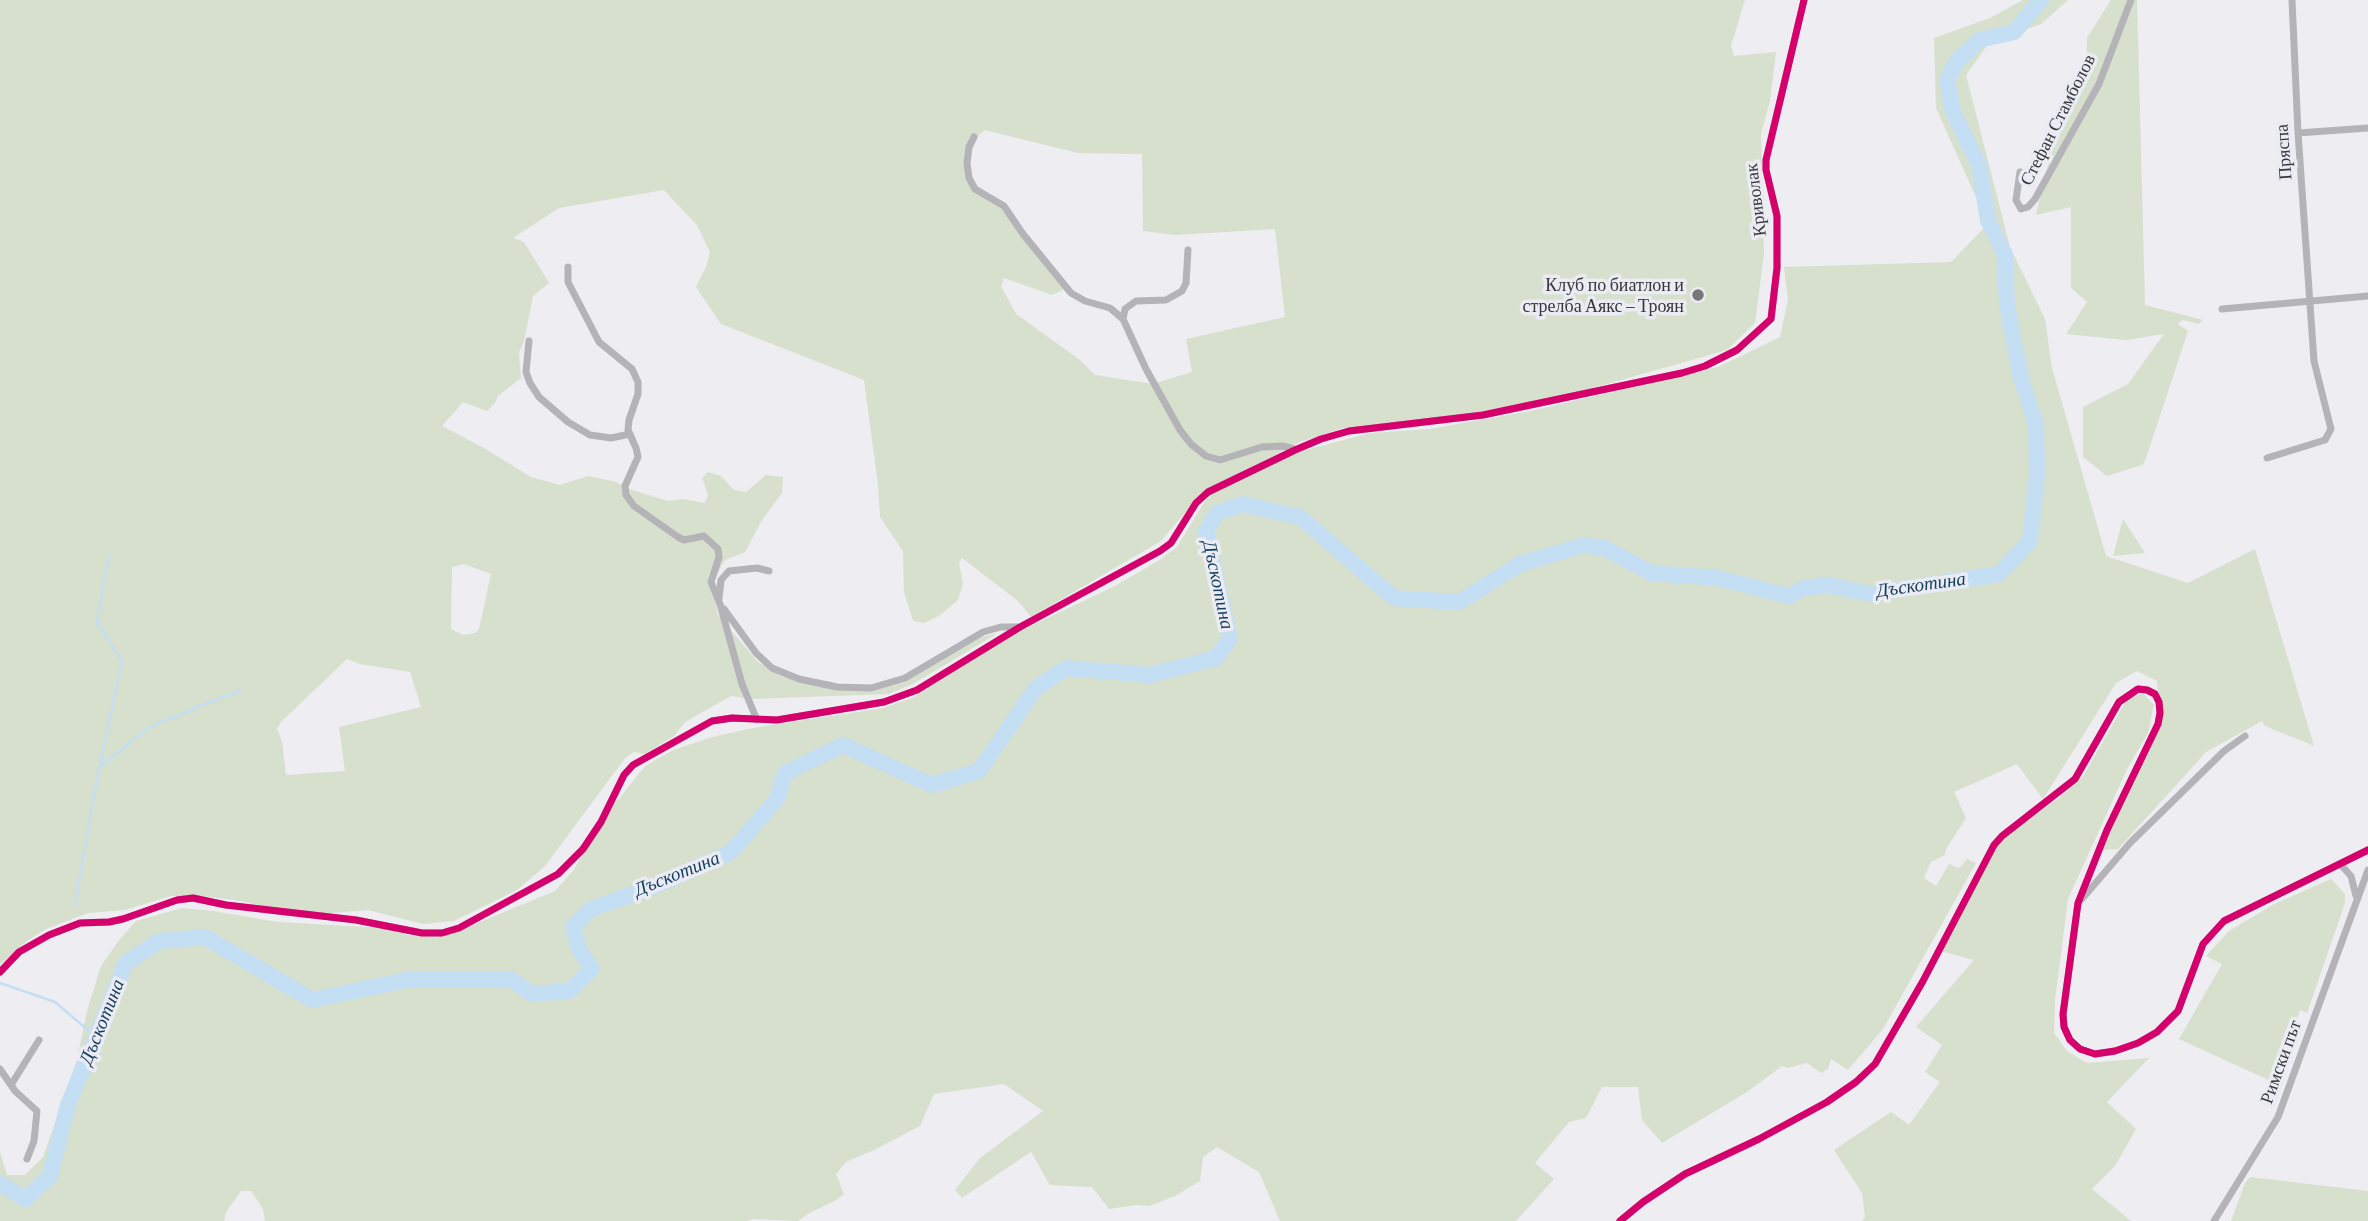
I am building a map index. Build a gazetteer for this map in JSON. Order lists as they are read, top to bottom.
{
  "streets": {
    "street": [
      "Стефан Стамболов",
      "Пряспа",
      "Криволак",
      "Римски път"
    ]
  },
  "water": ["Дъскотина"],
  "places": ["Клуб по биатлон и стрелба Аякс – Троян"]
}
